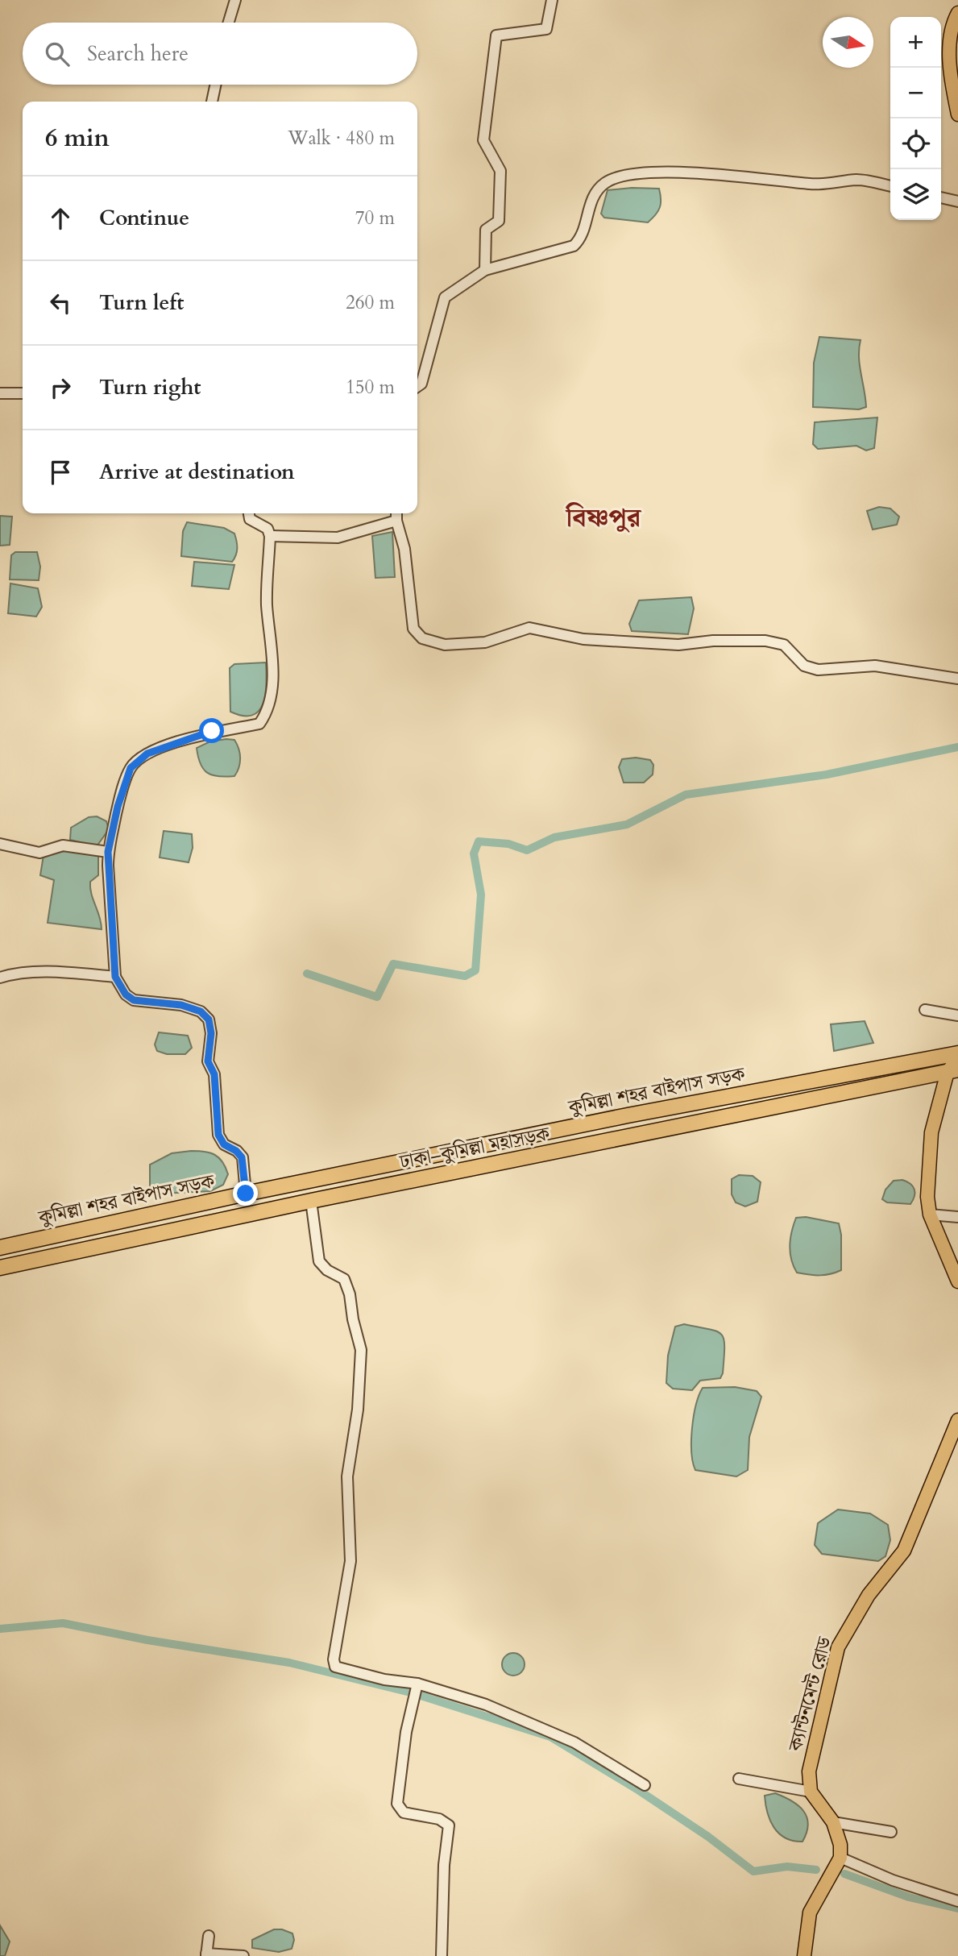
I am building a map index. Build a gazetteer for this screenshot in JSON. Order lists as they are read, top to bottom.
{
  "streets": {
    "highway": ["কুমিল্লা শহর বাইপাস সড়ক", "ঢাকা–কুমিল্লা মহাসড়ক"],
    "main road": ["ক্যান্টনমেন্ট রোড"]
  },
  "districts": ["বিষ্ণপুর"],
  "north": "right",
  "page": {
    "map_buttons": ["+", "−"],
    "search": "Search here",
    "heading": ["6 min", "Walk · 480 m"],
    "list": [
      ["Continue", "70 m"],
      ["Turn left", "260 m"],
      ["Turn right", "150 m"],
      "Arrive at destination"
    ]
  }
}
